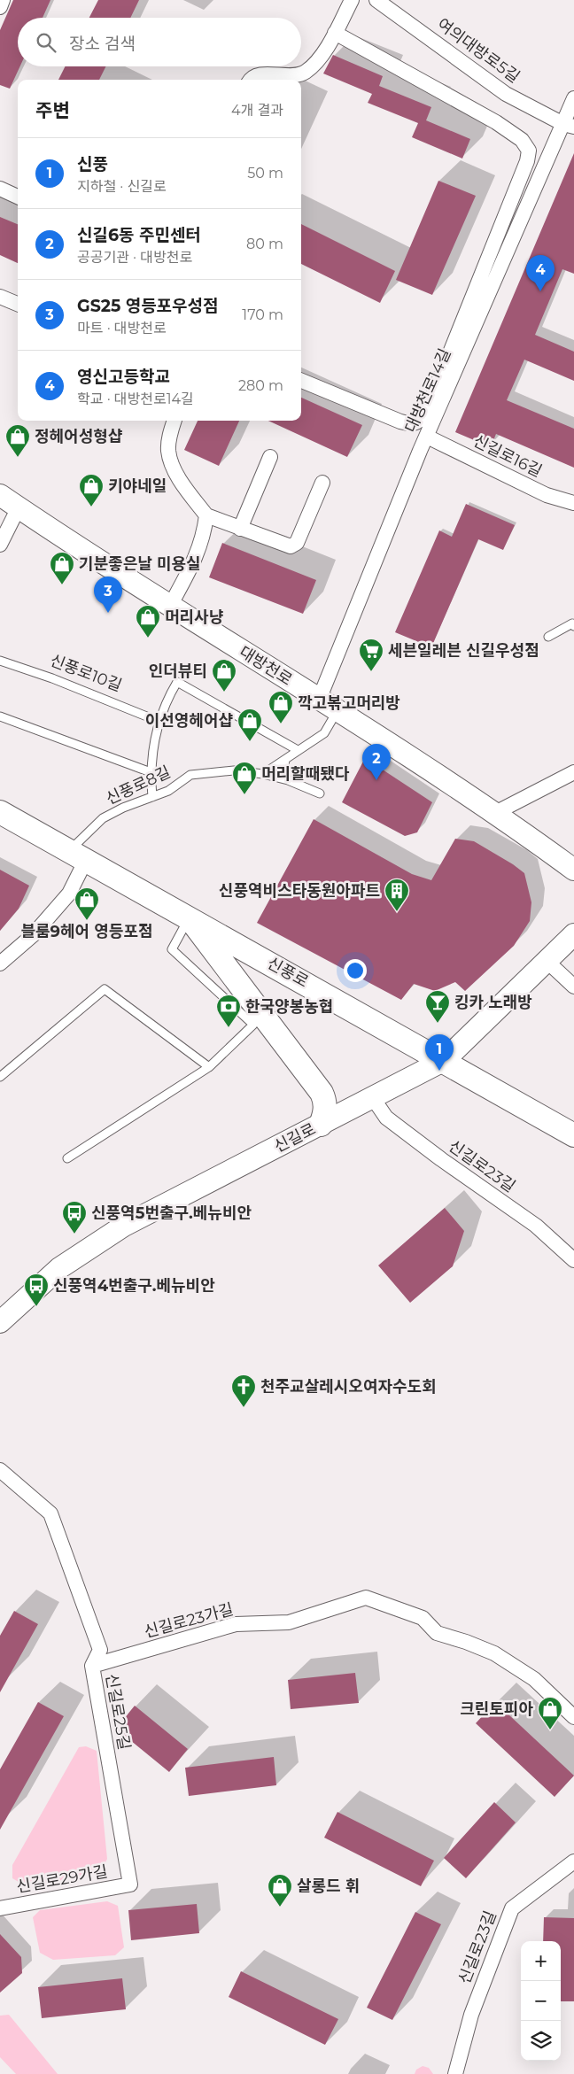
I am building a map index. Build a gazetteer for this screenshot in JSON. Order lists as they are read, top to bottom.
{
  "streets": {
    "main road": ["대방천로", "신풍로", "신길로"],
    "street": [
      "여의대방로5길",
      "대방천로14길",
      "신길로16길",
      "신길로23길",
      "신길로23가길",
      "신길로25길",
      "신길로29가길"
    ],
    "lane": ["신풍로10길", "신풍로8길"]
  },
  "crossings": [
    ["여의대방로5길", "대방천로14길"],
    ["대방천로14길", "신길로16길"],
    ["대방천로14길", "대방천로"],
    ["신풍로8길", "신풍로"],
    ["신풍로", "신길로"],
    ["신길로", "신길로23길"],
    ["신길로23가길", "신길로25길"],
    ["신길로25길", "신길로29가길"]
  ],
  "places": {
    "shop": [
      "정헤어성형샵",
      "키야네일",
      "기분좋은날 미용실",
      "머리사냥",
      "인더뷰티",
      "깍고볶고머리방",
      "이선영헤어샵",
      "머리할때됐다",
      "블룸9헤어 영등포점",
      "크린토피아",
      "살롱드 휘"
    ],
    "supermarket": ["세븐일레븐 신길우성점"],
    "building": ["신풍역비스타동원아파트"],
    "bar": ["킹카 노래방"],
    "bank": ["한국양봉농협"],
    "bus stop": ["신풍역5번출구.베뉴비안", "신풍역4번출구.베뉴비안"],
    "church": ["천주교살레시오여자수도회"]
  },
  "page": {
    "search": "장소 검색",
    "heading": ["주변", "4개 결과"],
    "list": [
      {
        "mark": "1",
        "name": "신풍",
        "note": "지하철 · 신길로",
        "value": "50 m"
      },
      {
        "mark": "2",
        "name": "신길6동 주민센터",
        "note": "공공기관 · 대방천로",
        "value": "80 m"
      },
      {
        "mark": "3",
        "name": "GS25 영등포우성점",
        "note": "마트 · 대방천로",
        "value": "170 m"
      },
      {
        "mark": "4",
        "name": "영신고등학교",
        "note": "학교 · 대방천로14길",
        "value": "280 m"
      }
    ],
    "pins": [
      "4",
      "3",
      "2",
      "1"
    ],
    "map_buttons": ["+", "−"]
  }
}
